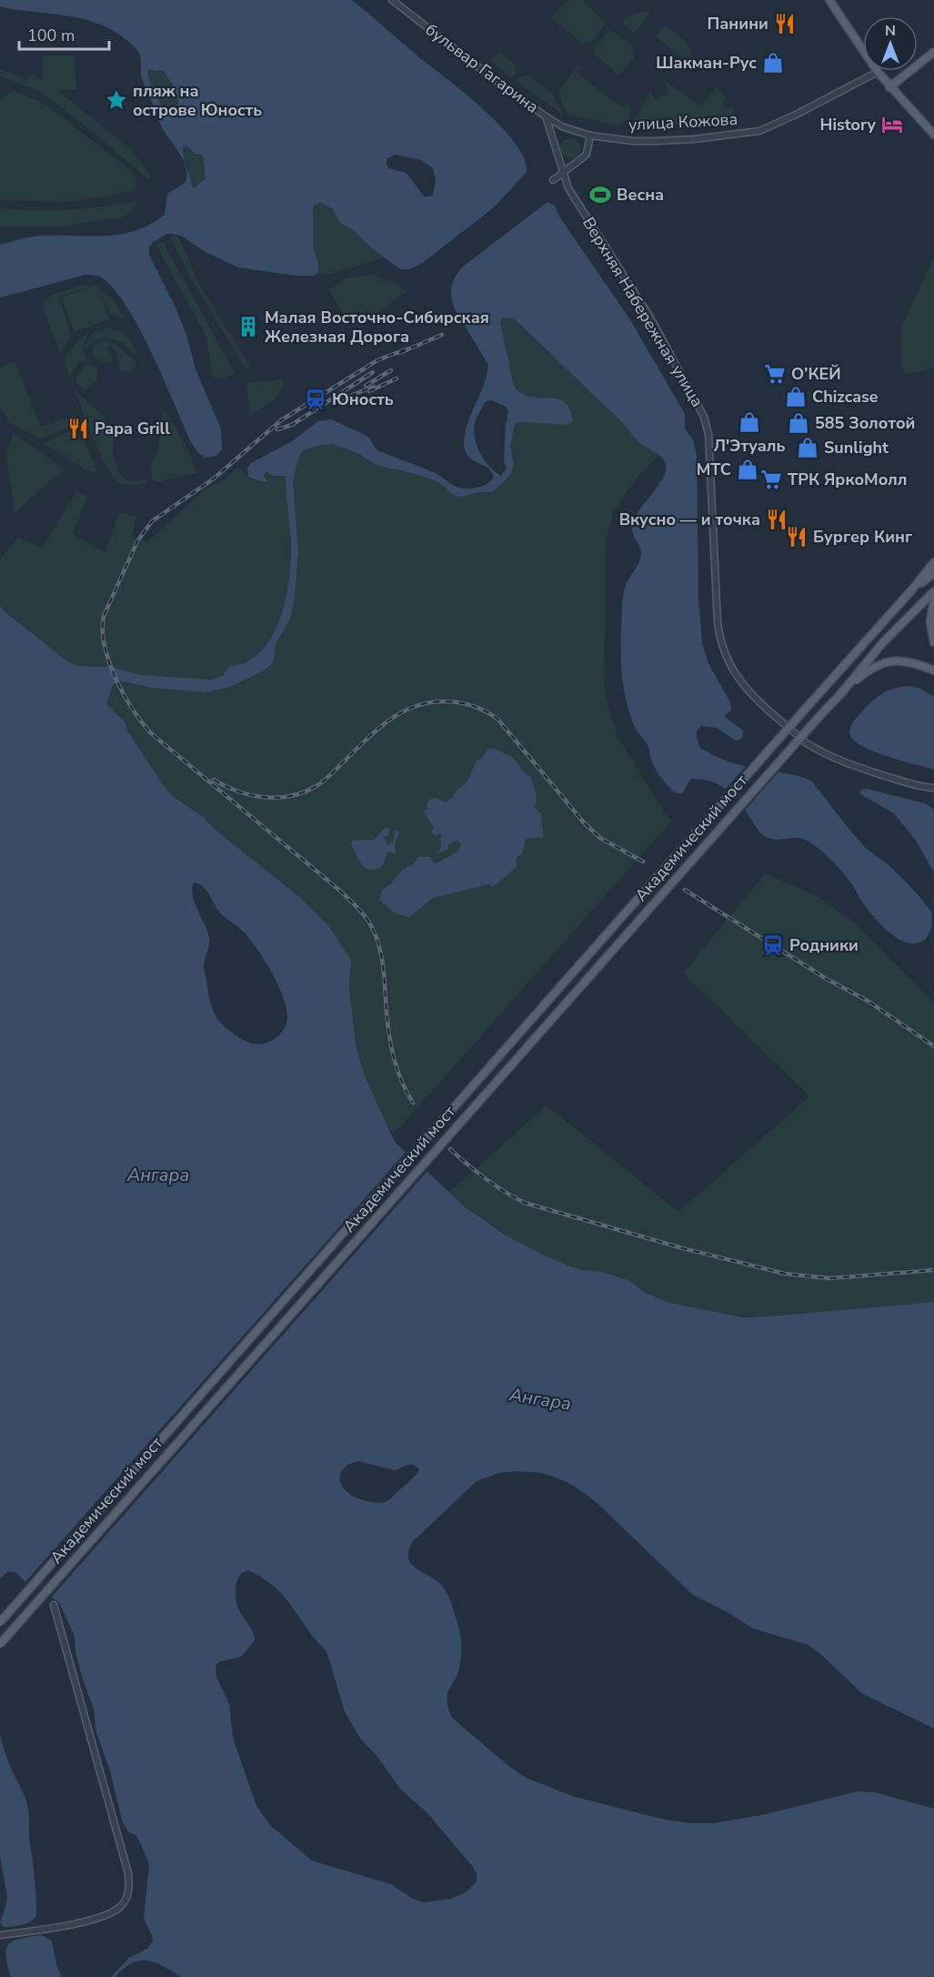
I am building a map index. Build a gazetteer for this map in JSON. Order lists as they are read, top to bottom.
{
  "streets": {
    "main road": ["Академический мост"],
    "street": ["бульвар Гагарина", "улица Кожова", "Верхняя Набережная улица"]
  },
  "crossings": [
    ["бульвар Гагарина", "улица Кожова"],
    ["бульвар Гагарина", "Верхняя Набережная улица"],
    ["улица Кожова", "Верхняя Набережная улица"]
  ],
  "water": ["Ангара"],
  "places": {
    "restaurant": [
      "Панини",
      "Papa Grill",
      "Вкусно — и точка",
      "Бургер Кинг"
    ],
    "shop": [
      "Шакман-Рус",
      "Chizcase",
      "Л'Этуаль",
      "585 Золотой",
      "Sunlight",
      "МТС"
    ],
    "place": ["пляж на острове Юность"],
    "hotel": ["History"],
    "sports": ["Весна"],
    "building": ["Малая Восточно-Сибирская Железная Дорога"],
    "supermarket": ["О’КЕЙ", "ТРК ЯркоМолл"],
    "station": ["Юность", "Родники"]
  },
  "scale_bar": "100 m",
  "north": "top"
}
